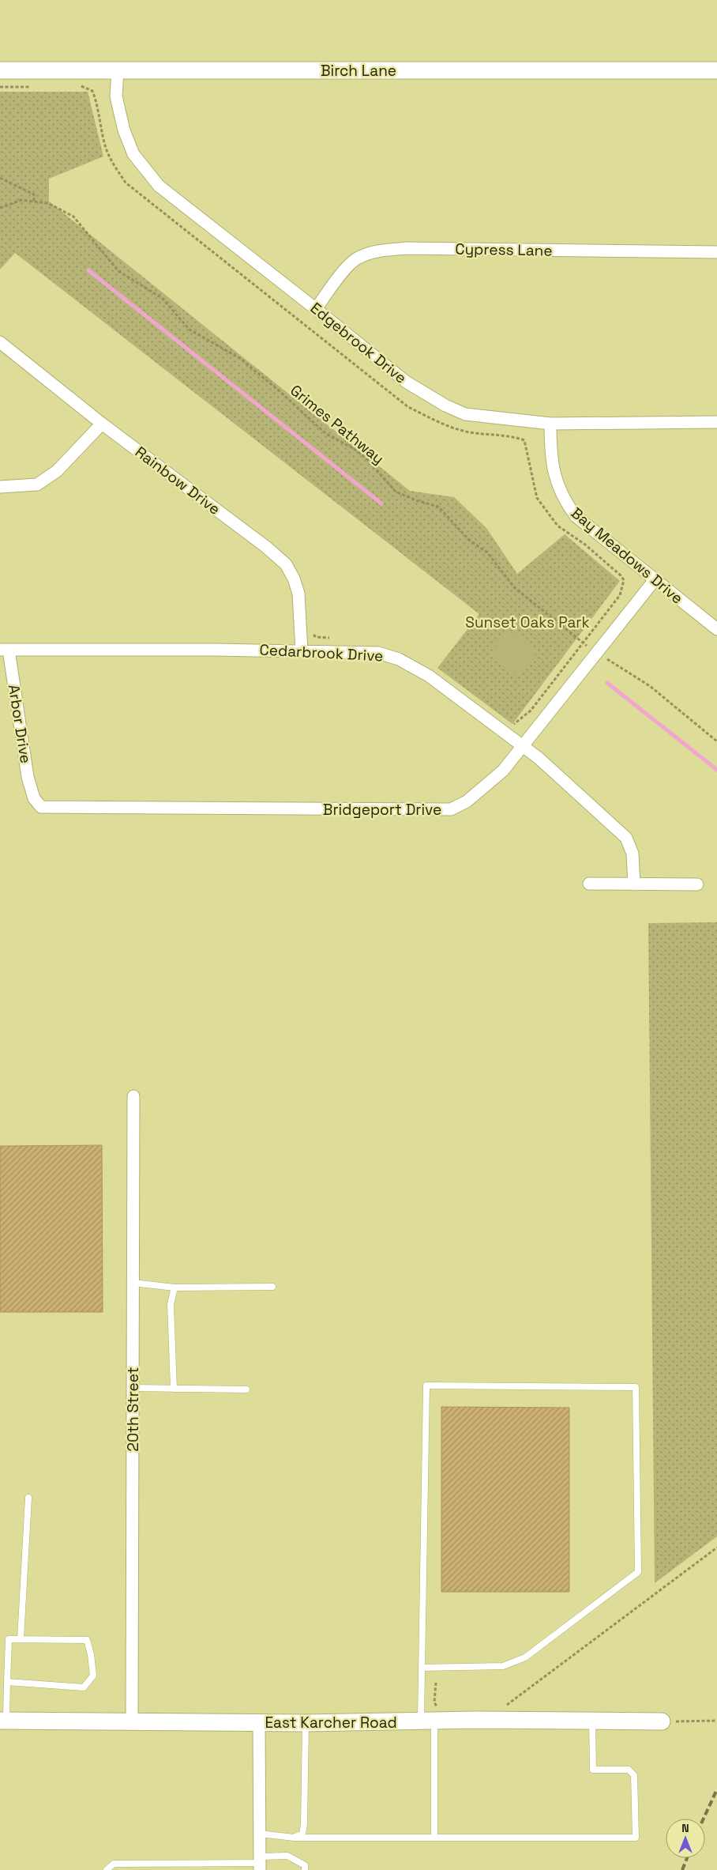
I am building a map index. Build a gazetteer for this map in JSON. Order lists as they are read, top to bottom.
{
  "streets": {
    "street": [
      "Birch Lane",
      "Cypress Lane",
      "Edgebrook Drive",
      "Rainbow Drive",
      "Bay Meadows Drive",
      "Cedarbrook Drive",
      "Arbor Drive",
      "Bridgeport Drive",
      "20th Street",
      "East Karcher Road"
    ],
    "path": ["Grimes Pathway"]
  },
  "crossings": [
    ["Birch Lane", "Edgebrook Drive"],
    ["Cypress Lane", "Edgebrook Drive"],
    ["Edgebrook Drive", "Bay Meadows Drive"],
    ["Grimes Pathway", "Bridgeport Drive"],
    ["Rainbow Drive", "Cedarbrook Drive"],
    ["Bay Meadows Drive", "Bridgeport Drive"],
    ["Cedarbrook Drive", "Arbor Drive"],
    ["Cedarbrook Drive", "Bridgeport Drive"],
    ["Arbor Drive", "Bridgeport Drive"],
    ["20th Street", "East Karcher Road"]
  ],
  "parks": ["Sunset Oaks Park"],
  "north": "top"
}
